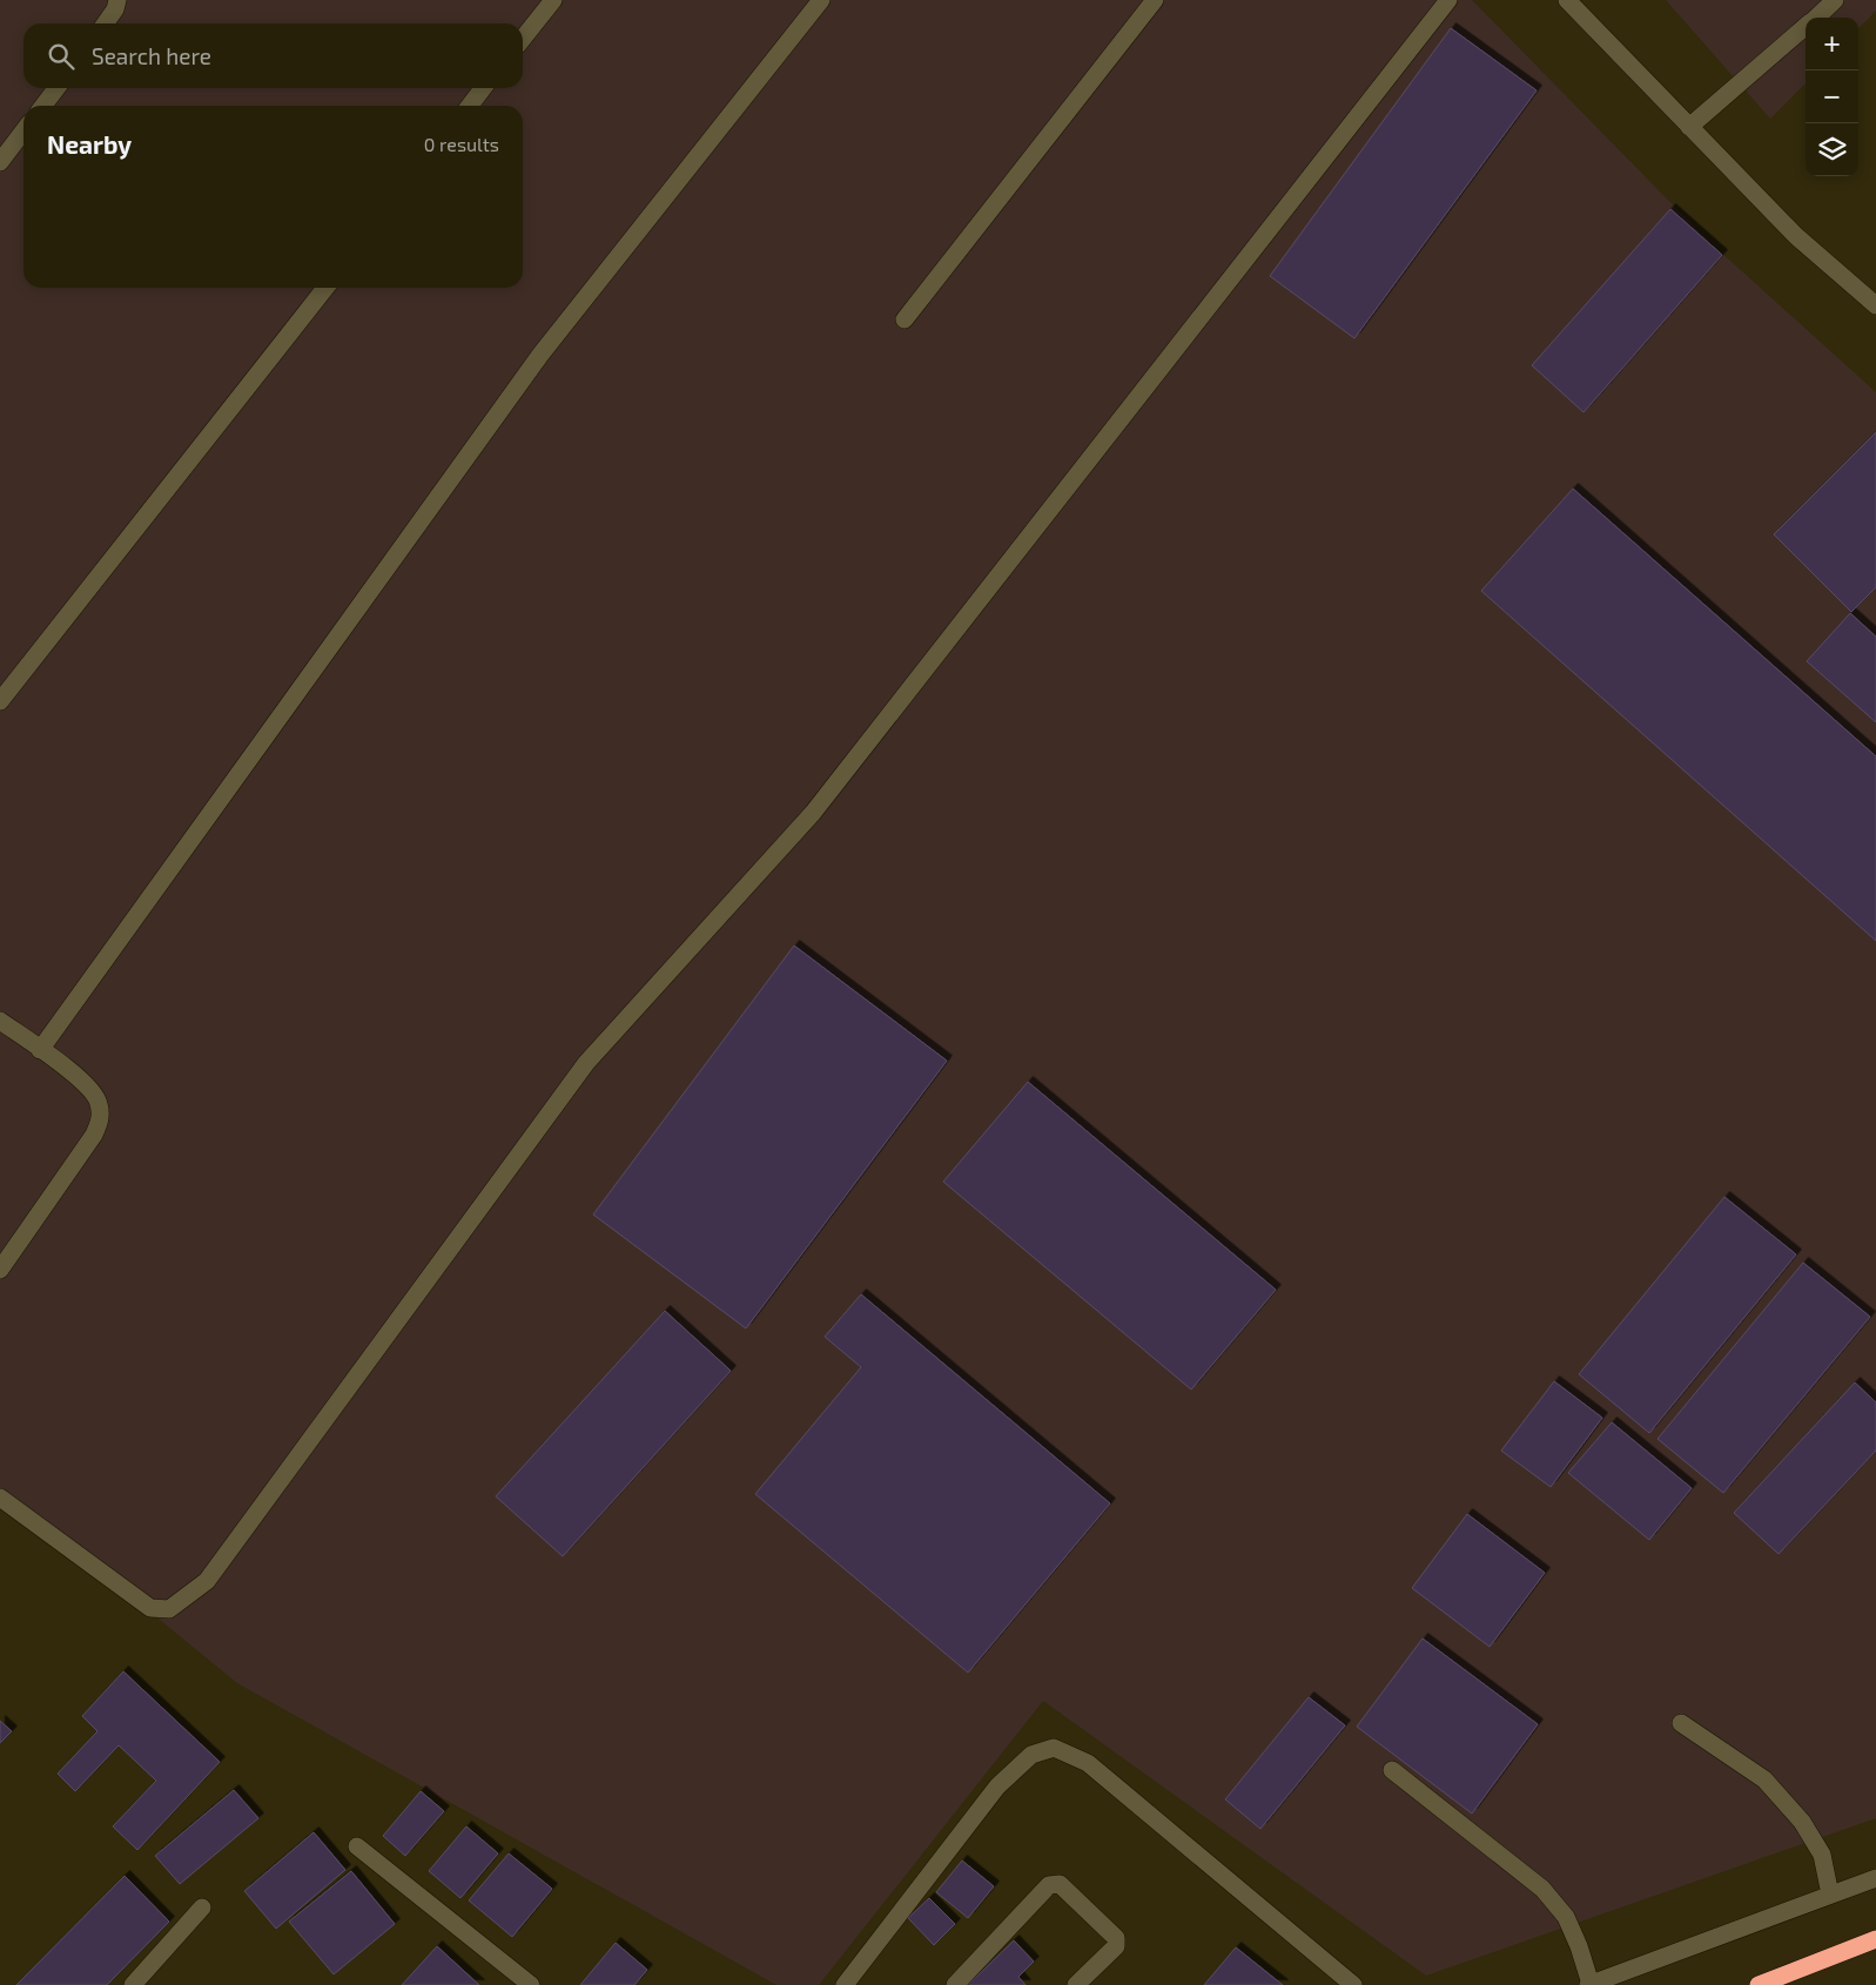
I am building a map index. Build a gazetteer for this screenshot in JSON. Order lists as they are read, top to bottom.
{
  "page": {
    "map_buttons": ["+", "−"],
    "search": "Search here",
    "heading": ["Nearby", "0 results"]
  }
}
